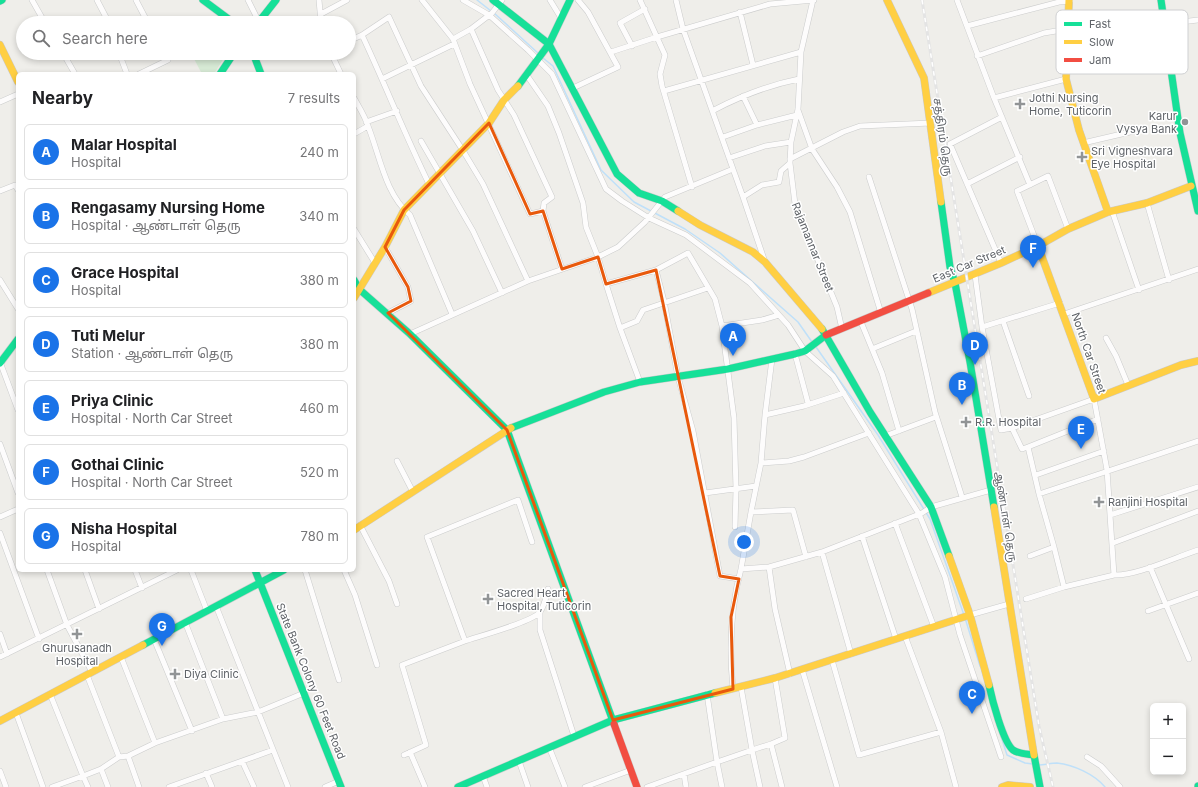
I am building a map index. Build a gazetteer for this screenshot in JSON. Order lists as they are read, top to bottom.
{
  "streets": {
    "street": [
      "சத்திரம் தெரு",
      "Rajamannar Street",
      "East Car Street",
      "North Car Street",
      "ஆண்டாள் தெரு",
      "State Bank Colony 60 Feet Road"
    ]
  },
  "crossings": [
    ["சத்திரம் தெரு", "East Car Street"],
    ["சத்திரம் தெரு", "ஆண்டாள் தெரு"],
    ["Rajamannar Street", "East Car Street"],
    ["East Car Street", "North Car Street"],
    ["East Car Street", "ஆண்டாள் தெரு"]
  ],
  "places": {
    "health": [
      "Jothi Nursing Home, Tuticorin",
      "Sri Vigneshvara Eye Hospital",
      "R.R. Hospital",
      "Ranjini Hospital",
      "Sacred Heart Hospital, Tuticorin",
      "Ghurusanadh Hospital",
      "Diya Clinic"
    ],
    "other": ["Karur Vysya Bank"]
  },
  "legend": ["Fast", "Slow", "Jam"],
  "page": {
    "search": "Search here",
    "heading": ["Nearby", "7 results"],
    "list": [
      {
        "mark": "A",
        "name": "Malar Hospital",
        "note": "Hospital",
        "value": "240 m"
      },
      {
        "mark": "B",
        "name": "Rengasamy Nursing Home",
        "note": "Hospital · ஆண்டாள் தெரு",
        "value": "340 m"
      },
      {
        "mark": "C",
        "name": "Grace Hospital",
        "note": "Hospital",
        "value": "380 m"
      },
      {
        "mark": "D",
        "name": "Tuti Melur",
        "note": "Station · ஆண்டாள் தெரு",
        "value": "380 m"
      },
      {
        "mark": "E",
        "name": "Priya Clinic",
        "note": "Hospital · North Car Street",
        "value": "460 m"
      },
      {
        "mark": "F",
        "name": "Gothai Clinic",
        "note": "Hospital · North Car Street",
        "value": "520 m"
      },
      {
        "mark": "G",
        "name": "Nisha Hospital",
        "note": "Hospital",
        "value": "780 m"
      }
    ],
    "pins": [
      "F",
      "A",
      "D",
      "B",
      "E",
      "G",
      "C"
    ],
    "map_buttons": ["+", "−"]
  }
}
